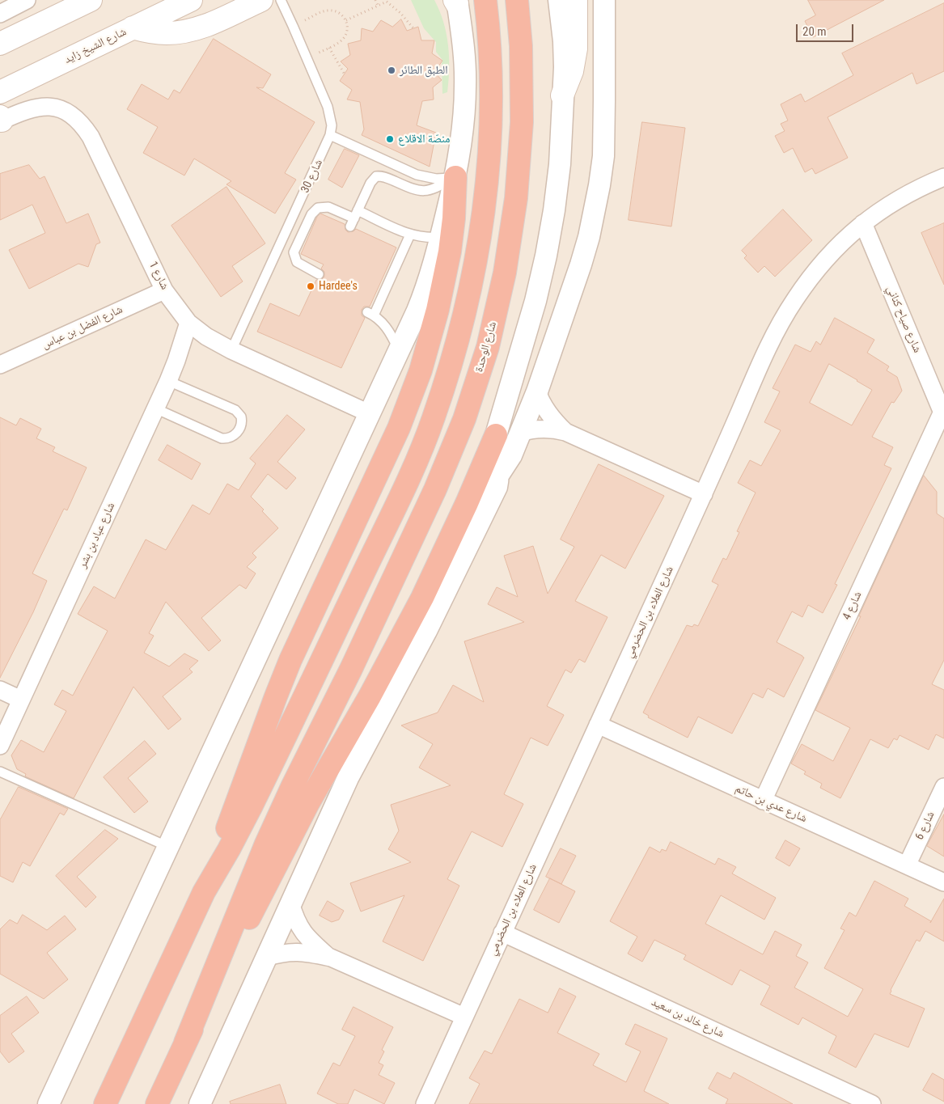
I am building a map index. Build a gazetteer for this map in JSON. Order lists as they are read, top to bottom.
{
  "streets": {
    "highway": ["شارع الوحدة"],
    "main road": ["شارع الشيخ زايد"],
    "street": [
      "شارع 1",
      "شارع صياح كناني",
      "شارع الفضل بن عباس",
      "شارع عباد بن بشر",
      "شارع 4",
      "شارع العلاء بن الحضرمي",
      "شارع عدي بن حاتم",
      "شارع 6",
      "شارع خالد بن سعيد"
    ],
    "lane": ["شارع 30"]
  },
  "crossings": [
    ["شارع 30", "شارع 1"],
    ["شارع 1", "شارع الفضل بن عباس"],
    ["شارع 1", "شارع عباد بن بشر"],
    ["شارع صياح كناني", "شارع 4"],
    ["شارع صياح كناني", "شارع العلاء بن الحضرمي"],
    ["شارع 4", "شارع عدي بن حاتم"],
    ["شارع العلاء بن الحضرمي", "شارع عدي بن حاتم"],
    ["شارع العلاء بن الحضرمي", "شارع خالد بن سعيد"],
    ["شارع عدي بن حاتم", "شارع 6"]
  ],
  "places": ["الطبق الطائر", "منصّة الاقلاع", "Hardee's"],
  "scale_bar": "20 m"
}
